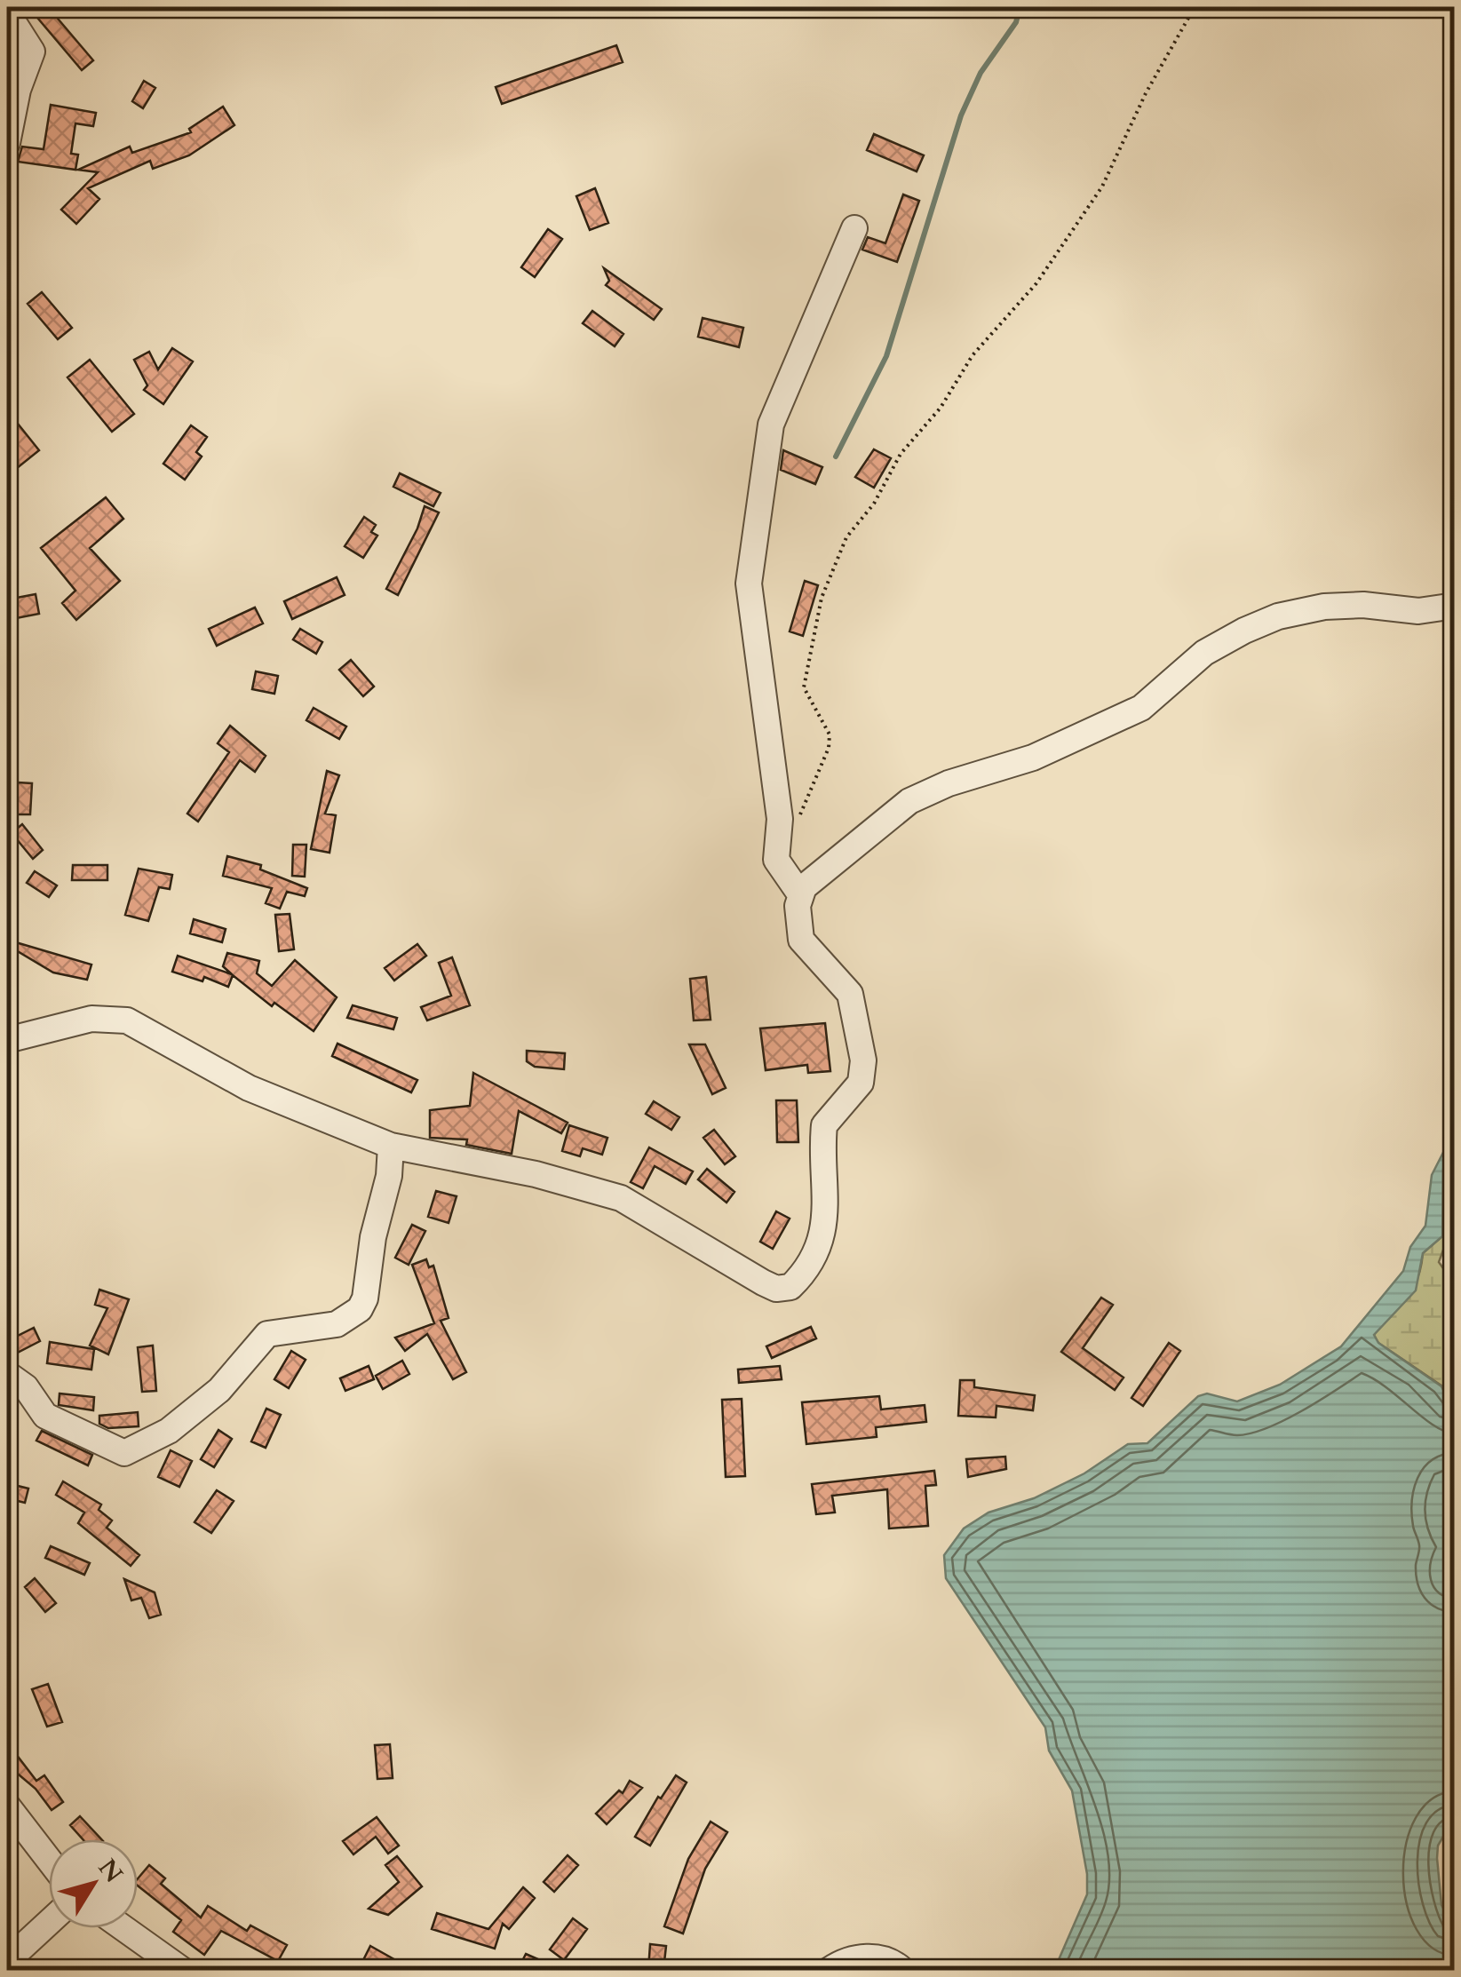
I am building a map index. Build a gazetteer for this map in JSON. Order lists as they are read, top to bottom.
{
  "north": "top right"
}
